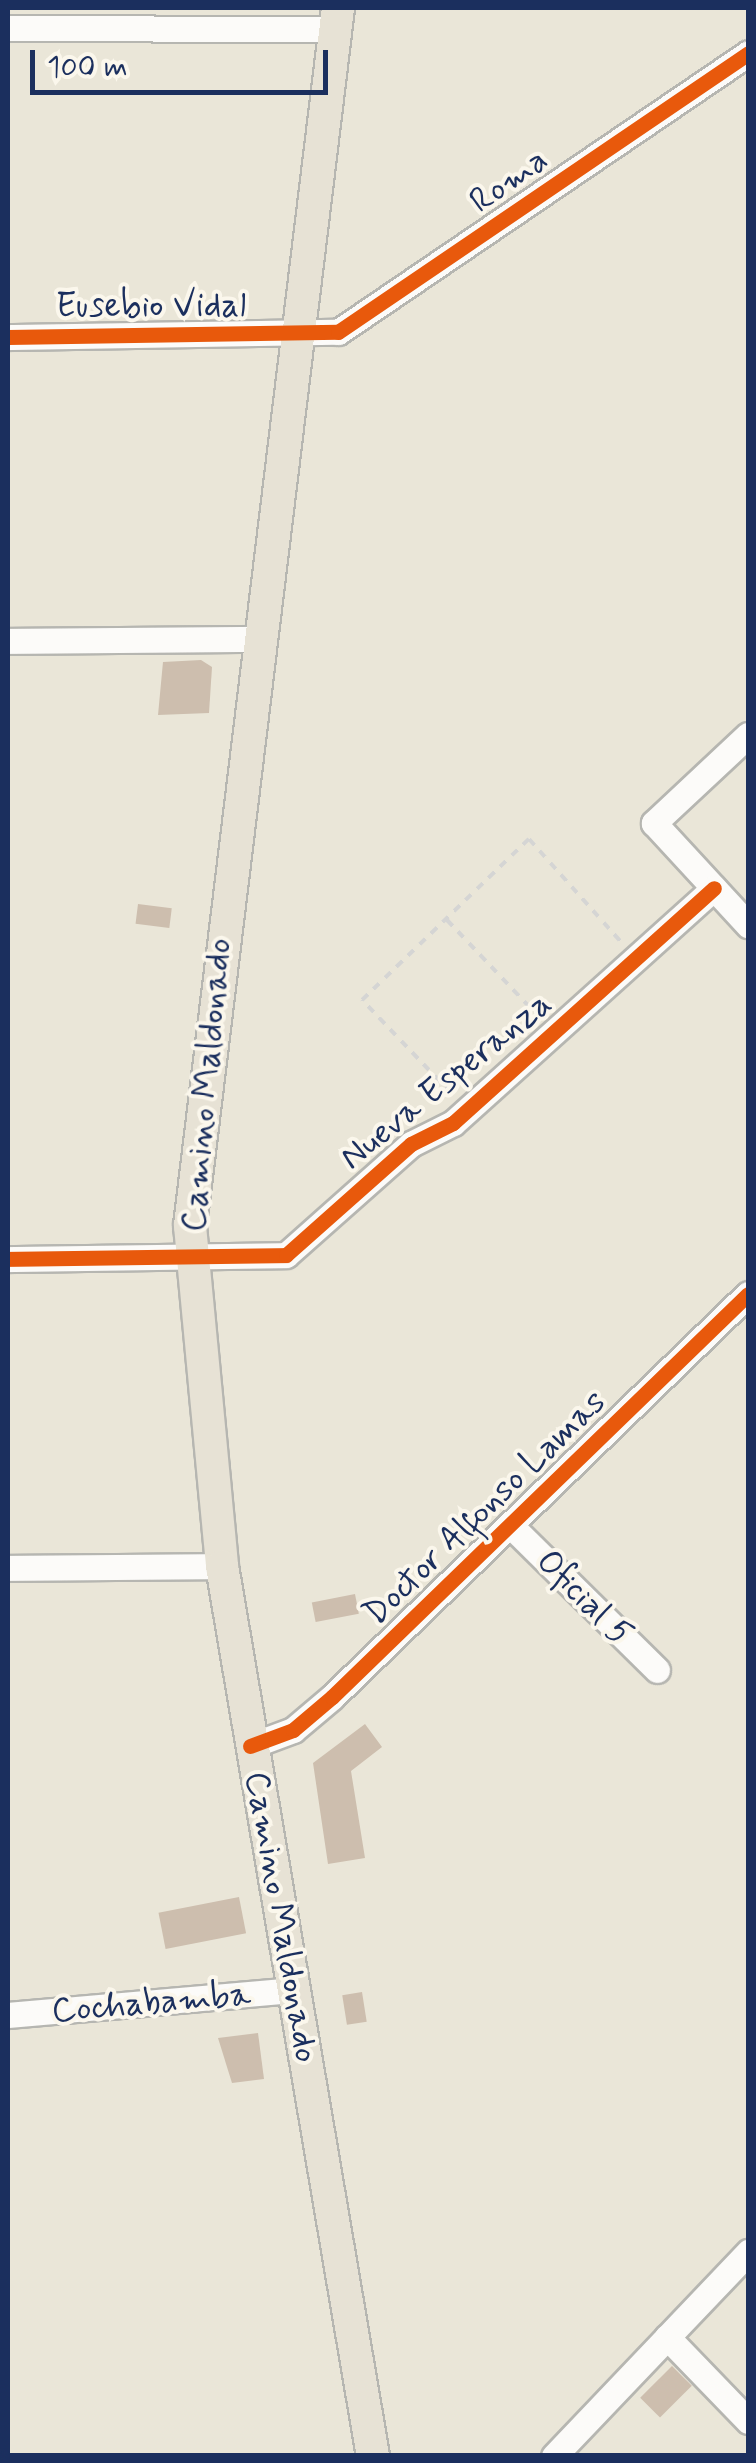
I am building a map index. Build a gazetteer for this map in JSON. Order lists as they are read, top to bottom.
{
  "streets": {
    "main road": ["Camino Maldonado"],
    "street": [
      "Roma",
      "Eusebio Vidal",
      "Nueva Esperanza",
      "Doctor Alfonso Lamas",
      "Oficial 5",
      "Cochabamba"
    ]
  },
  "crossings": [
    ["Roma", "Eusebio Vidal"],
    ["Roma", "Camino Maldonado"],
    ["Eusebio Vidal", "Camino Maldonado"],
    ["Nueva Esperanza", "Camino Maldonado"],
    ["Camino Maldonado", "Doctor Alfonso Lamas"],
    ["Camino Maldonado", "Cochabamba"],
    ["Doctor Alfonso Lamas", "Oficial 5"]
  ],
  "scale_bar": "100 m"
}
